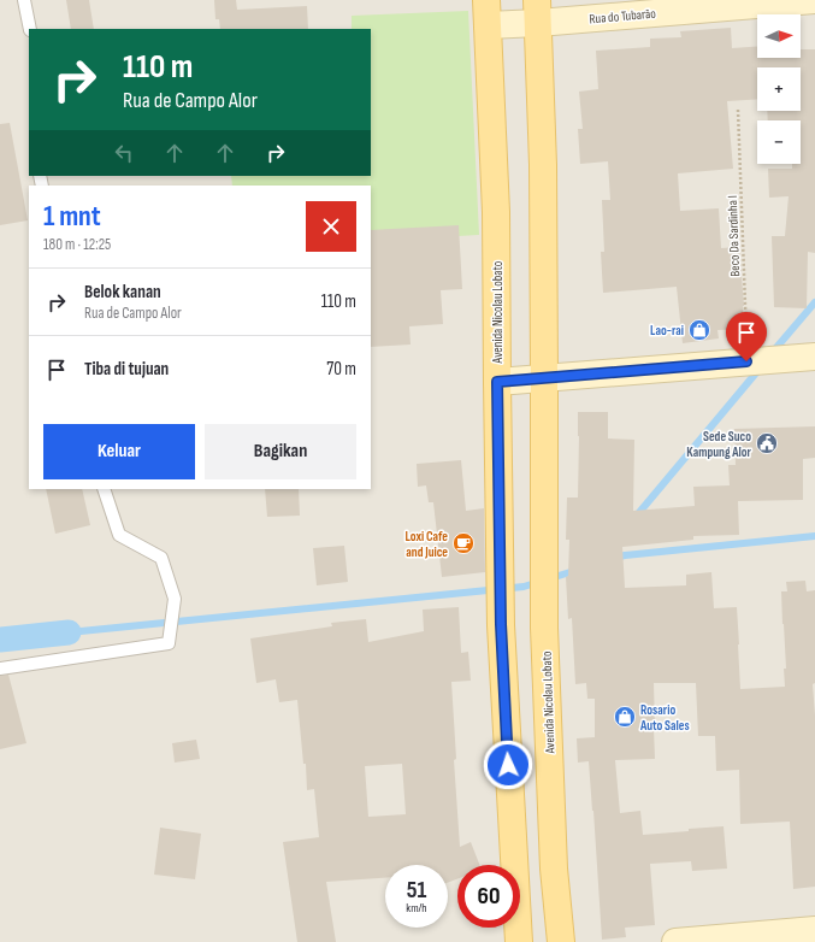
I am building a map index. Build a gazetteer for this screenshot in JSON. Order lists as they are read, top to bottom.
{
  "streets": {
    "main road": ["Avenida Nicolau Lobato"],
    "street": ["Rua do Tubarão"],
    "path": ["Beco Da Sardinha I"]
  },
  "crossings": [
    ["Rua do Tubarão", "Avenida Nicolau Lobato"]
  ],
  "places": {
    "shop": ["Lao-rai", "Rosario Auto Sales"],
    "public building": ["Sede Suco Kampung Alor"],
    "cafe": ["Loxi Cafe and Juice"]
  },
  "north": "right",
  "page": {
    "map_buttons": ["+", "−"],
    "turn": ["110 m", "Rua de Campo Alor"],
    "heading": ["1 mnt", "180 m · 12:25"],
    "list": [
      {
        "name": "Belok kanan",
        "note": "Rua de Campo Alor",
        "value": "110 m"
      },
      {
        "name": "Tiba di tujuan",
        "value": "70 m"
      }
    ],
    "buttons": ["Keluar", "Bagikan"],
    "speed": "51 km/h",
    "limit": "60"
  }
}
